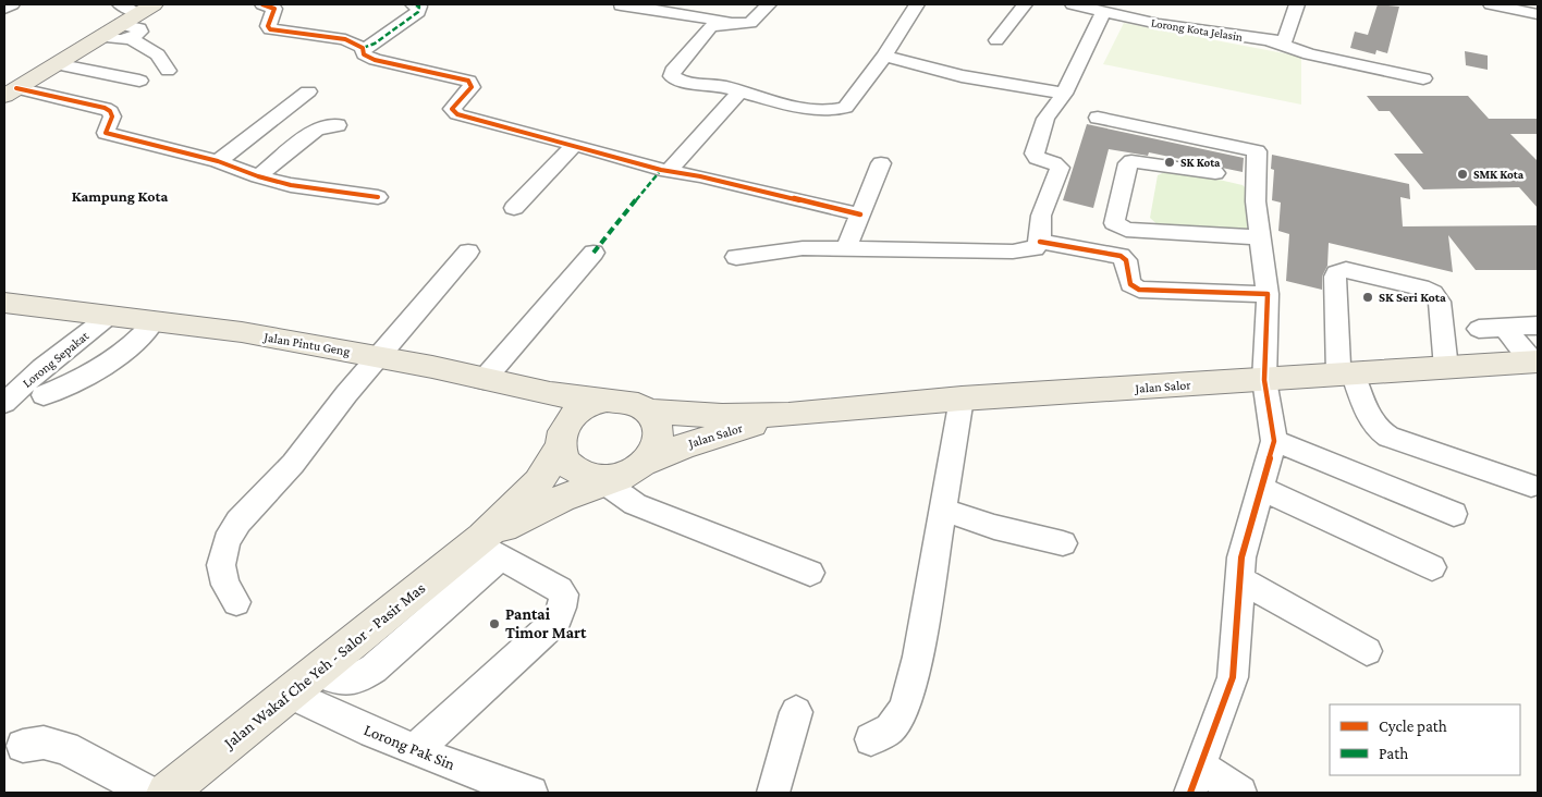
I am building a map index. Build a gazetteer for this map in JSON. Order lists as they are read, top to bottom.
{
  "streets": {
    "main road": ["Jalan Pintu Geng", "Jalan Salor", "Jalan Wakaf Che Yeh - Salor - Pasir Mas"],
    "street": ["Lorong Kota Jelasin", "Lorong Sepakat", "Lorong Pak Sin"]
  },
  "crossings": [
    ["Jalan Pintu Geng", "Lorong Sepakat"],
    ["Jalan Pintu Geng", "Jalan Salor"],
    ["Jalan Pintu Geng", "Jalan Wakaf Che Yeh - Salor - Pasir Mas"],
    ["Jalan Salor", "Jalan Wakaf Che Yeh - Salor - Pasir Mas"],
    ["Jalan Wakaf Che Yeh - Salor - Pasir Mas", "Lorong Pak Sin"]
  ],
  "districts": ["Kampung Kota"],
  "places": [
    "SK Kota",
    "SMK Kota",
    "SK Seri Kota",
    "Pantai Timor Mart"
  ],
  "legend": ["Cycle path", "Path"]
}
